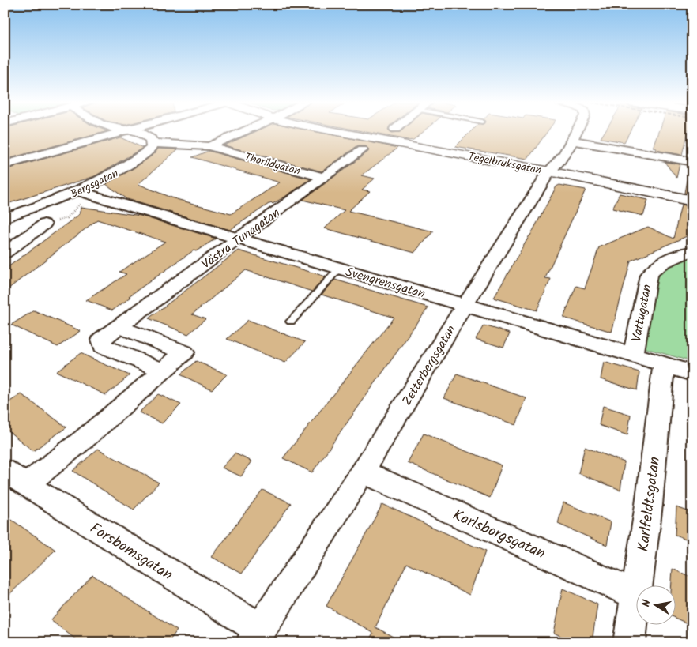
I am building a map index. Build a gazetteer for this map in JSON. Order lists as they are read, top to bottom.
{
  "streets": {
    "street": [
      "Tegelbruksgatan",
      "Thorildgatan",
      "Bergsgatan",
      "Västra Tunagatan",
      "Svengrensgatan",
      "Vattugatan",
      "Zetterbergsgatan",
      "Karlfeldtsgatan",
      "Karlsborgsgatan",
      "Forsbomsgatan"
    ]
  },
  "crossings": [
    ["Tegelbruksgatan", "Zetterbergsgatan"],
    ["Thorildgatan", "Bergsgatan"],
    ["Thorildgatan", "Västra Tunagatan"],
    ["Bergsgatan", "Svengrensgatan"],
    ["Västra Tunagatan", "Svengrensgatan"],
    ["Västra Tunagatan", "Forsbomsgatan"],
    ["Svengrensgatan", "Vattugatan"],
    ["Svengrensgatan", "Zetterbergsgatan"],
    ["Svengrensgatan", "Karlfeldtsgatan"],
    ["Zetterbergsgatan", "Karlsborgsgatan"],
    ["Zetterbergsgatan", "Forsbomsgatan"],
    ["Karlfeldtsgatan", "Karlsborgsgatan"]
  ],
  "north": "left"
}
